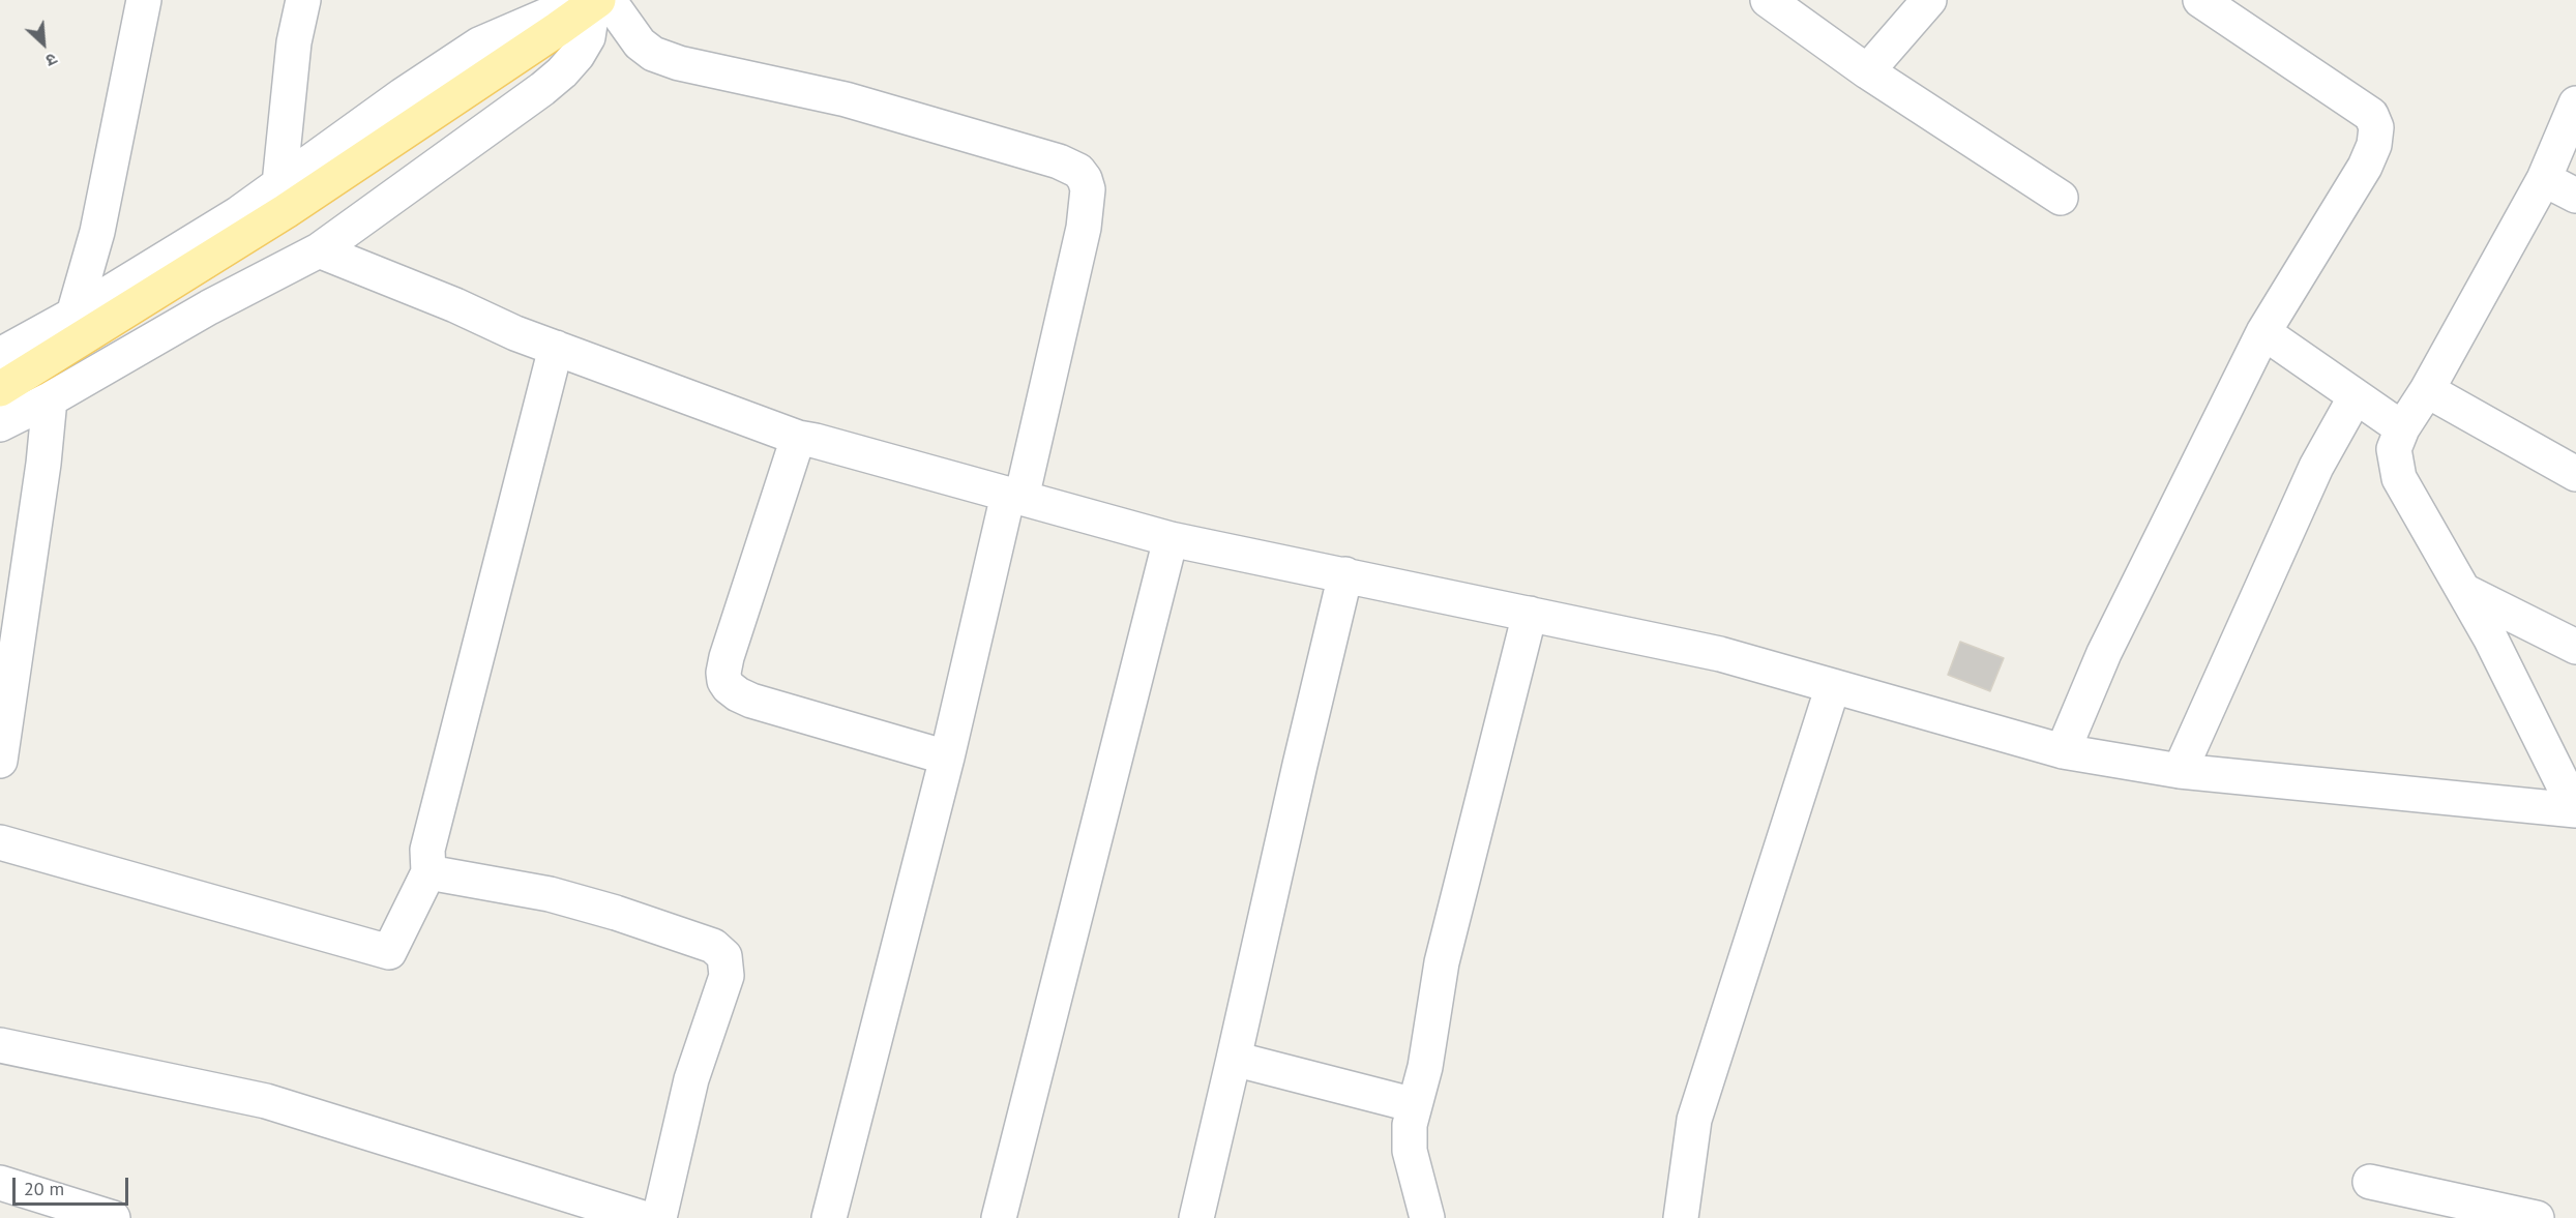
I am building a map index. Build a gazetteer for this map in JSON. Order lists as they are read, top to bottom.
{
  "scale_bar": "20 m",
  "north": "bottom right"
}
